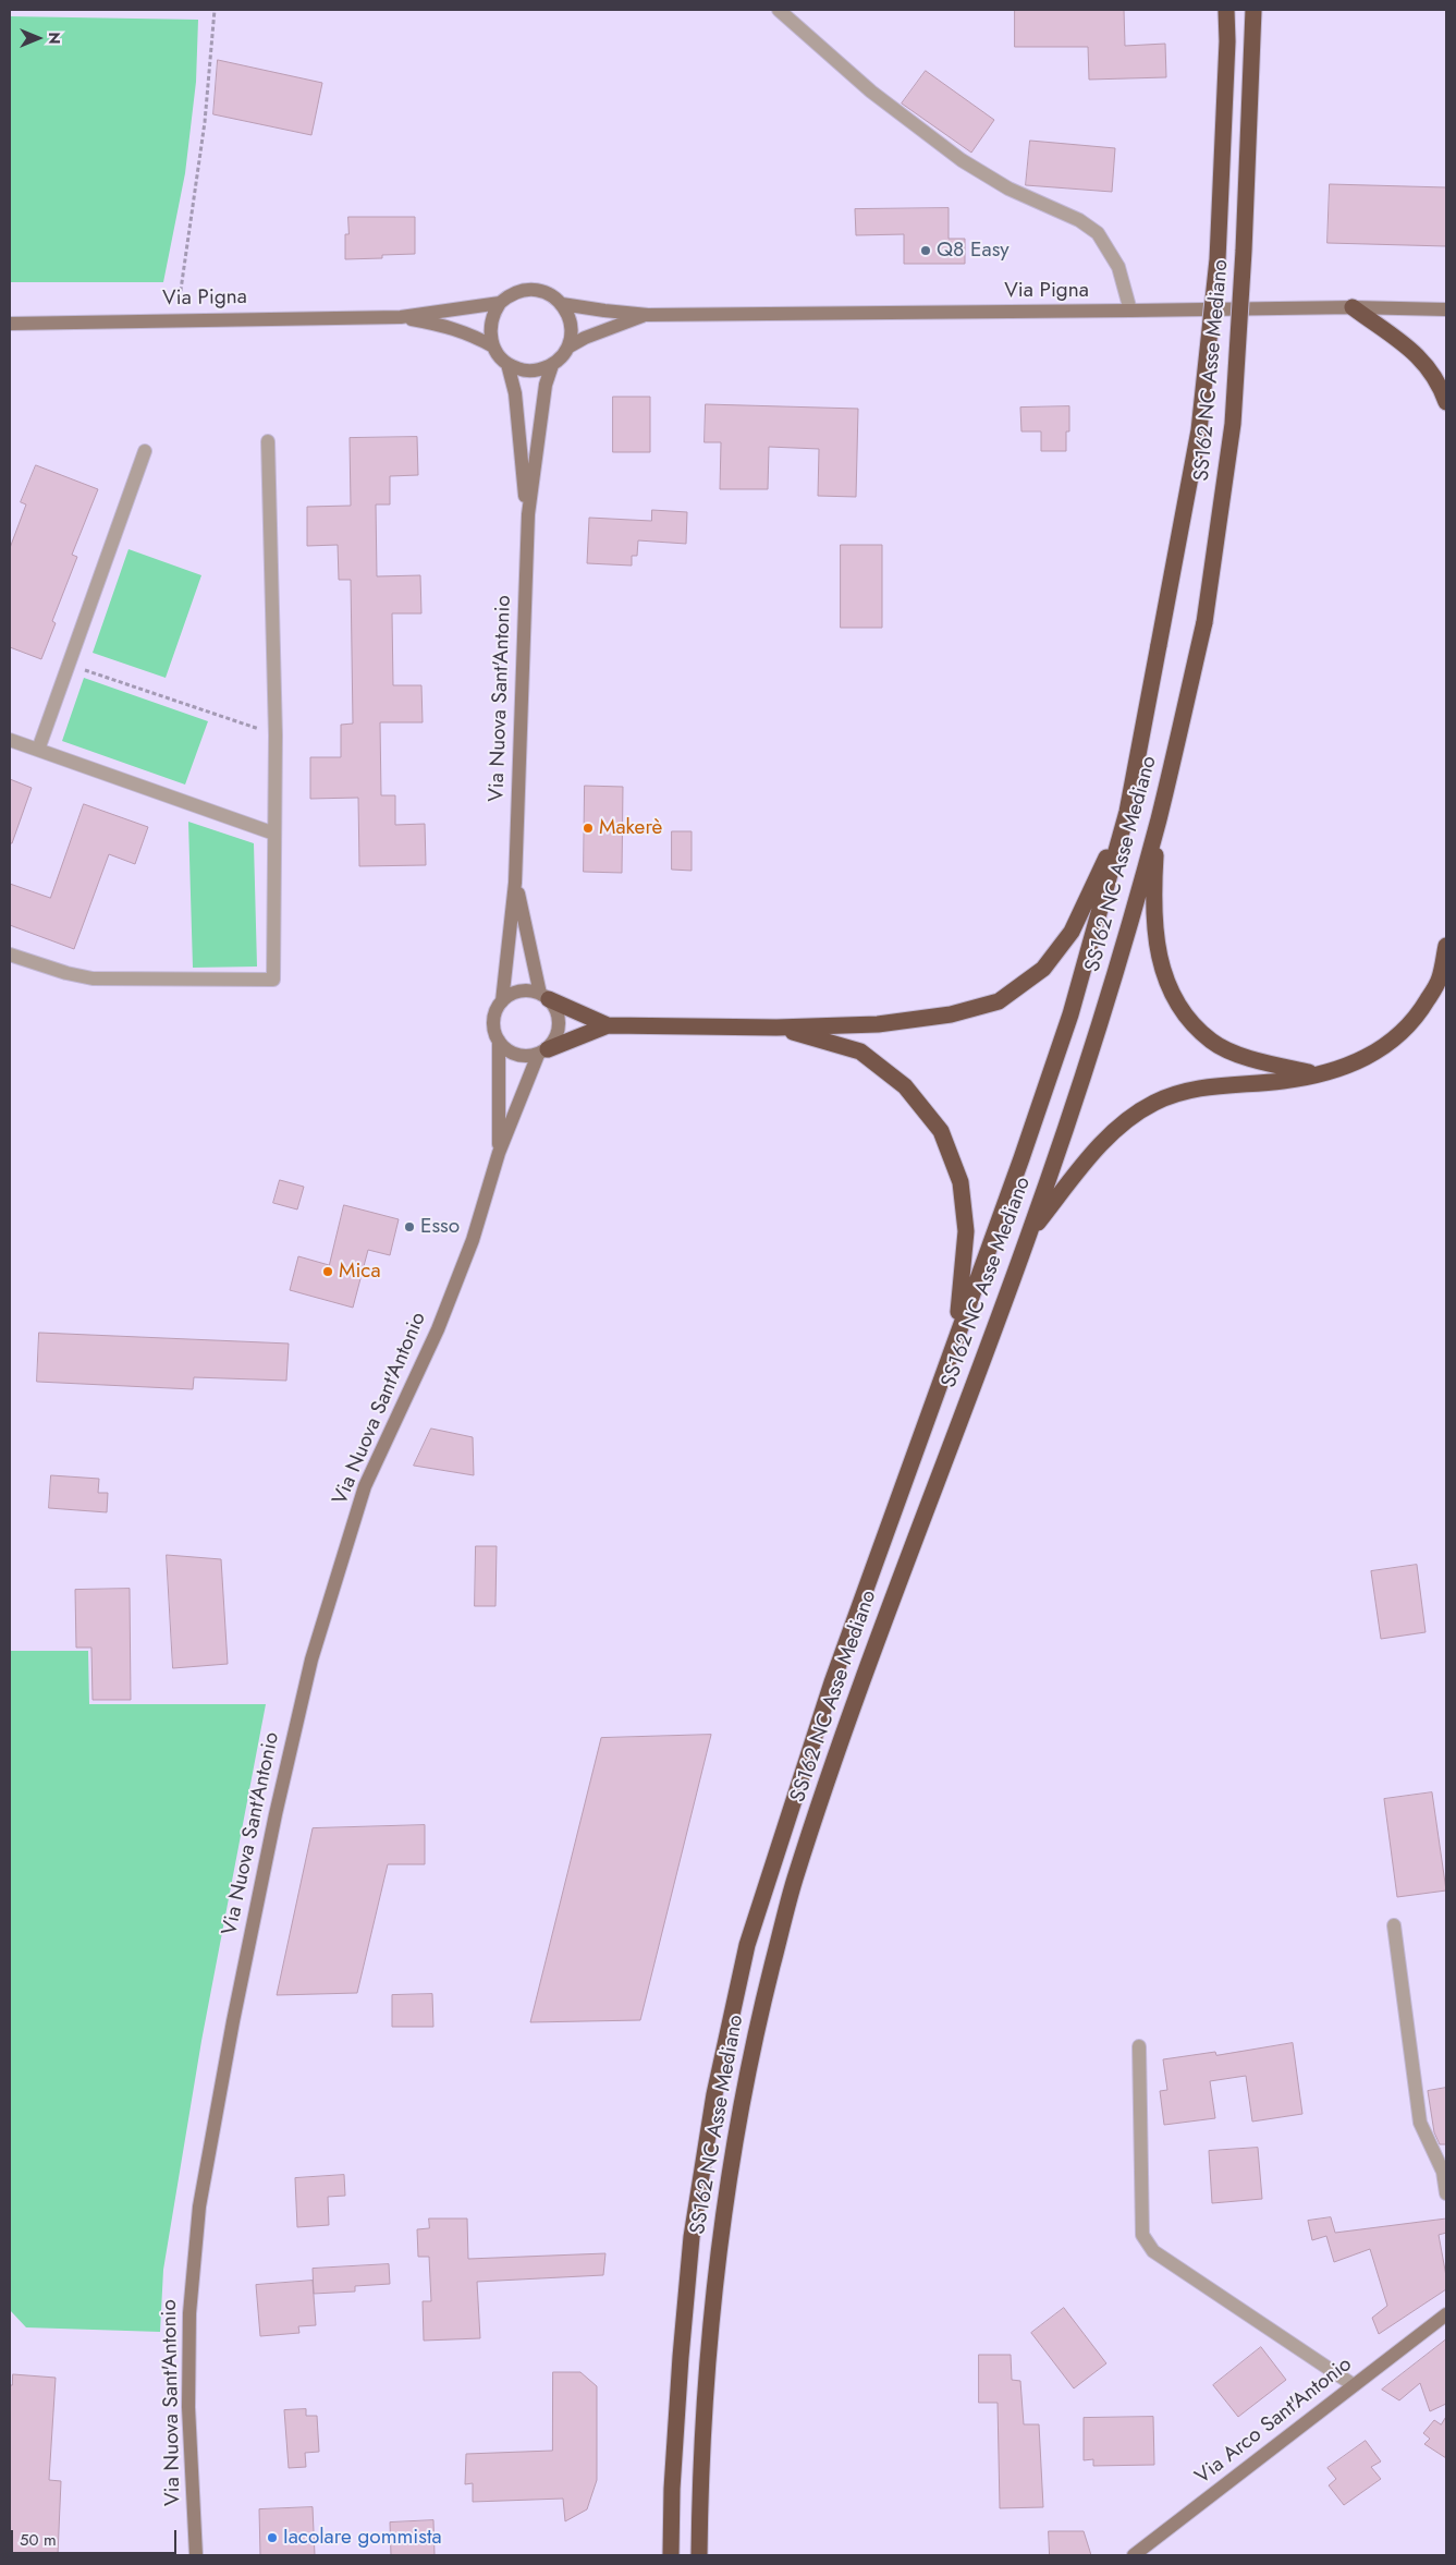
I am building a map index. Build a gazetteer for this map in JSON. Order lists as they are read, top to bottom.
{
  "streets": {
    "highway": ["SS162 NC Asse Mediano"],
    "street": ["Via Pigna", "Via Nuova Sant'Antonio", "Via Arco Sant'Antonio"]
  },
  "crossings": [
    ["Via Pigna", "Via Nuova Sant'Antonio"]
  ],
  "places": [
    "Q8 Easy",
    "Makerè",
    "Esso",
    "Mica",
    "Iacolare gommista"
  ],
  "scale_bar": "50 m",
  "north": "right"
}
